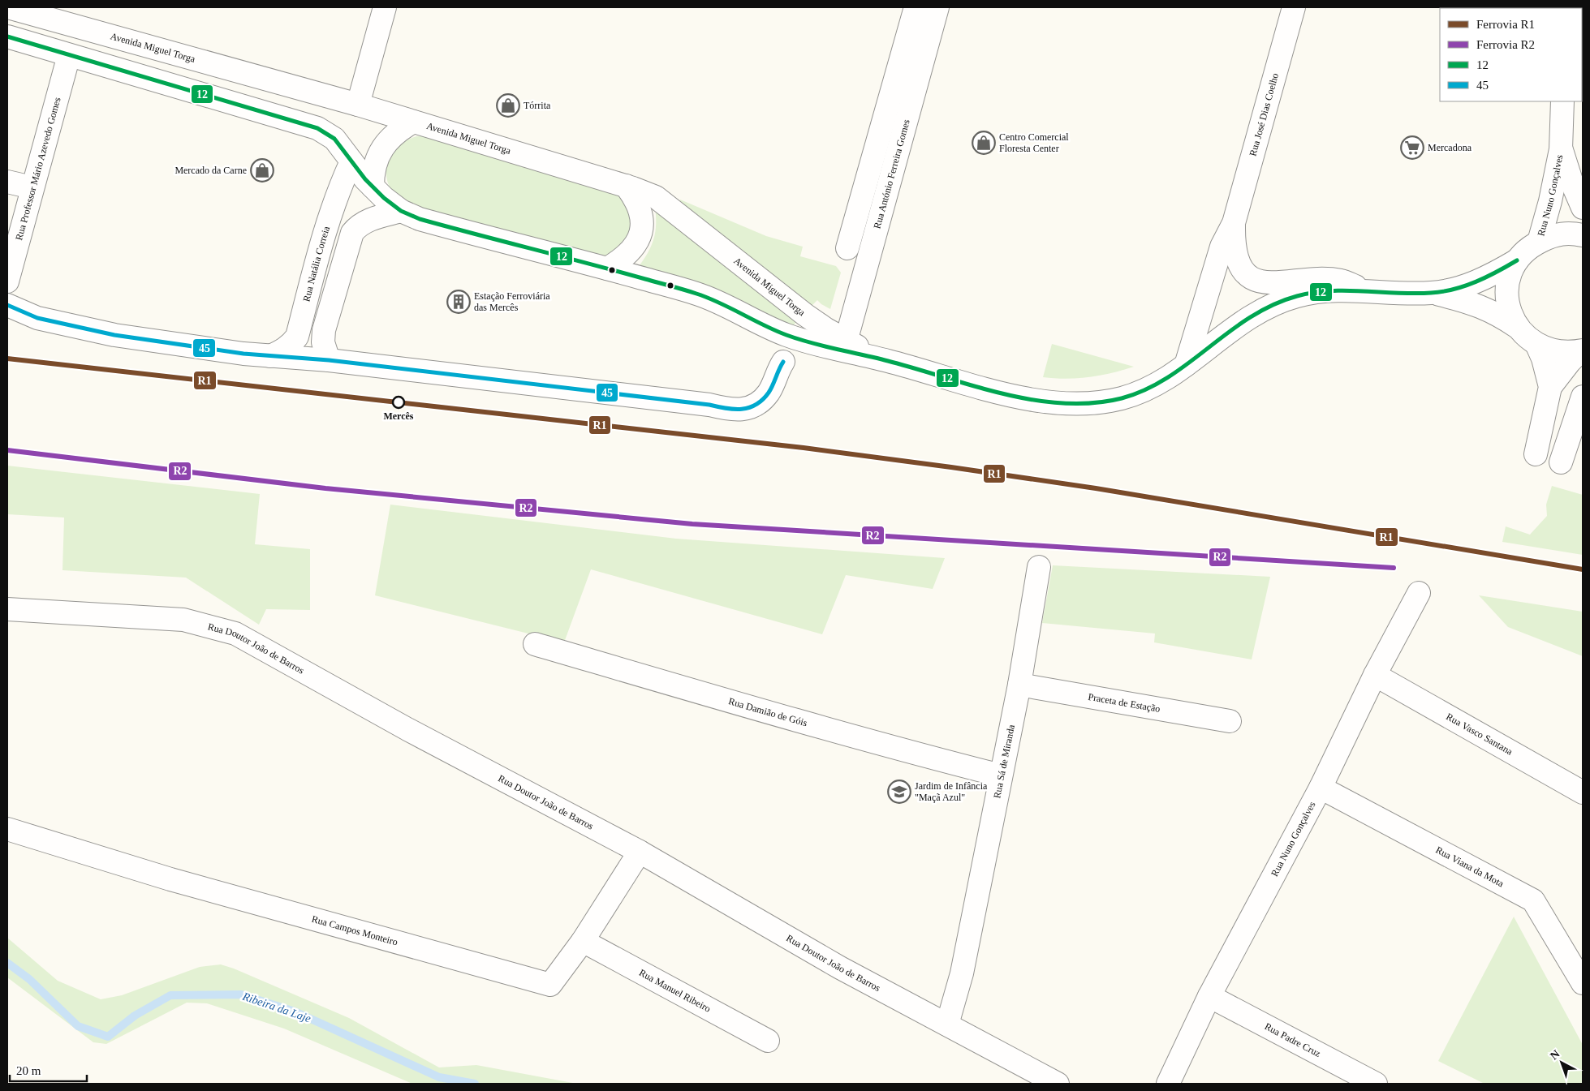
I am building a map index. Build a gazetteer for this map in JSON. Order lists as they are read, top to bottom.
{
  "streets": {
    "street": [
      "Avenida Miguel Torga",
      "Rua José Dias Coelho",
      "Rua Professor Mário Azevedo Gomes",
      "Rua António Ferreira Gomes",
      "Rua Nuno Gonçalves",
      "Rua Natália Correia",
      "Rua Doutor João de Barros",
      "Praceta de Estação",
      "Rua Damião de Góis",
      "Rua Vasco Santana",
      "Rua Sá de Miranda",
      "Rua Viana da Mota",
      "Rua Campos Monteiro",
      "Rua Manuel Ribeiro",
      "Rua Padre Cruz"
    ]
  },
  "crossings": [
    ["Avenida Miguel Torga", "Rua José Dias Coelho"],
    ["Avenida Miguel Torga", "Rua Professor Mário Azevedo Gomes"],
    ["Avenida Miguel Torga", "Rua António Ferreira Gomes"],
    ["Avenida Miguel Torga", "Rua Natália Correia"],
    ["Rua Nuno Gonçalves", "Rua Vasco Santana"],
    ["Rua Nuno Gonçalves", "Rua Viana da Mota"],
    ["Rua Nuno Gonçalves", "Rua Padre Cruz"],
    ["Rua Doutor João de Barros", "Rua Sá de Miranda"],
    ["Rua Doutor João de Barros", "Rua Campos Monteiro"],
    ["Praceta de Estação", "Rua Sá de Miranda"],
    ["Rua Damião de Góis", "Rua Sá de Miranda"],
    ["Rua Campos Monteiro", "Rua Manuel Ribeiro"]
  ],
  "water": ["Ribeira da Laje"],
  "places": {
    "shop": ["Tórrita", "Centro Comercial Floresta Center", "Mercado da Carne"],
    "supermarket": ["Mercadona"],
    "building": ["Estação Ferroviária das Mercês"],
    "other": ["Mercês"],
    "school or university": ["Jardim de Infância \"Maçã Azul\""]
  },
  "lines": [
    "transit line 12",
    "transit line 45",
    "rail line R1",
    "rail line R2"
  ],
  "legend": [
    "Ferrovia R1",
    "Ferrovia R2",
    "12",
    "45"
  ],
  "scale_bar": "20 m",
  "north": "top left"
}
